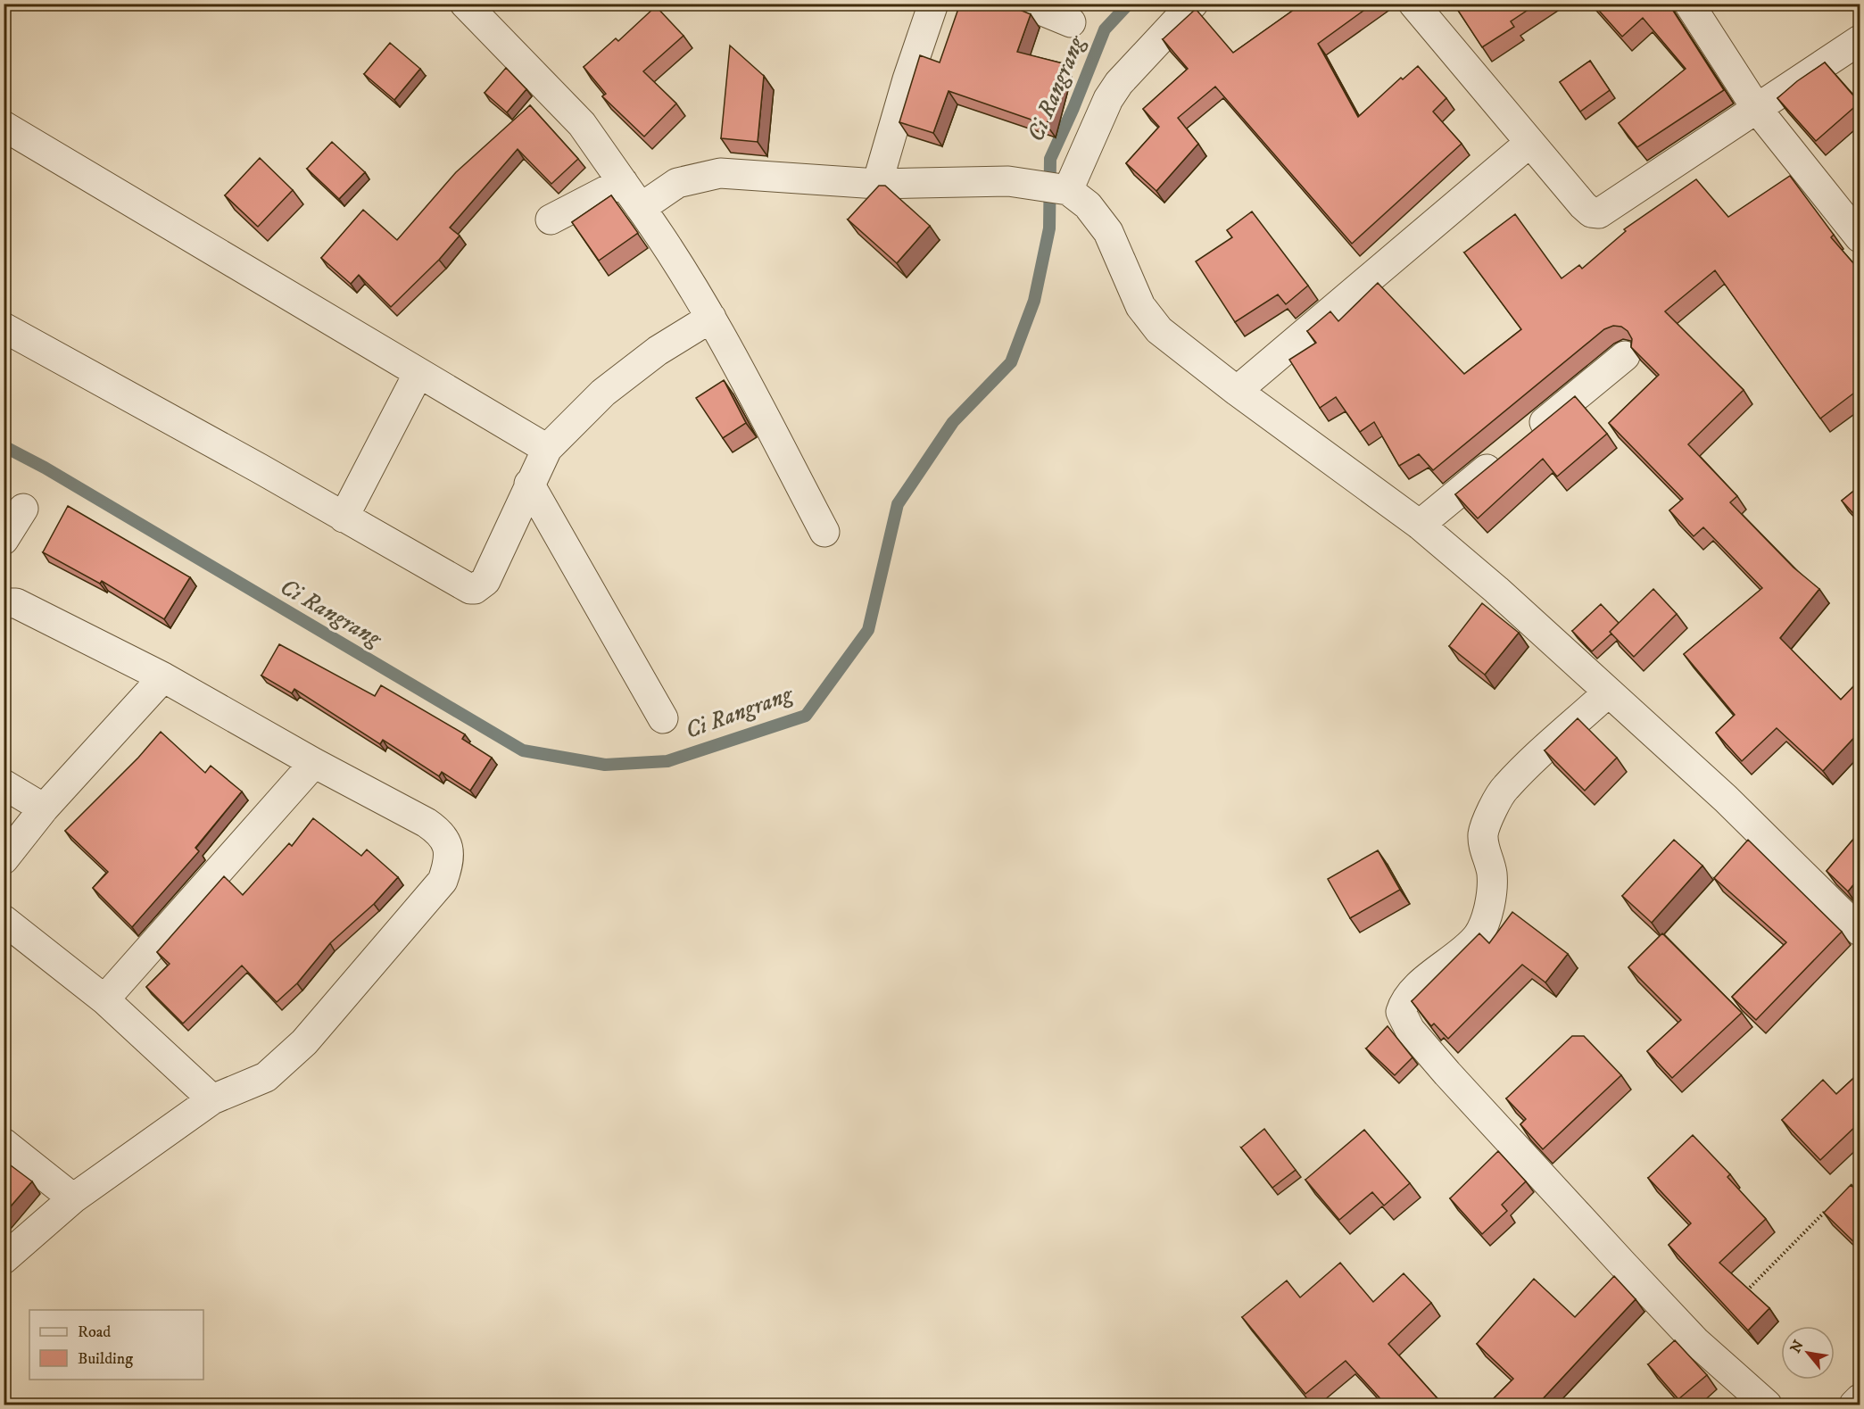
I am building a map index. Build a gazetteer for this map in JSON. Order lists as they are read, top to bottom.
{
  "water": ["Ci Rangrang"],
  "legend": ["Road", "Building"],
  "north": "top left"
}
